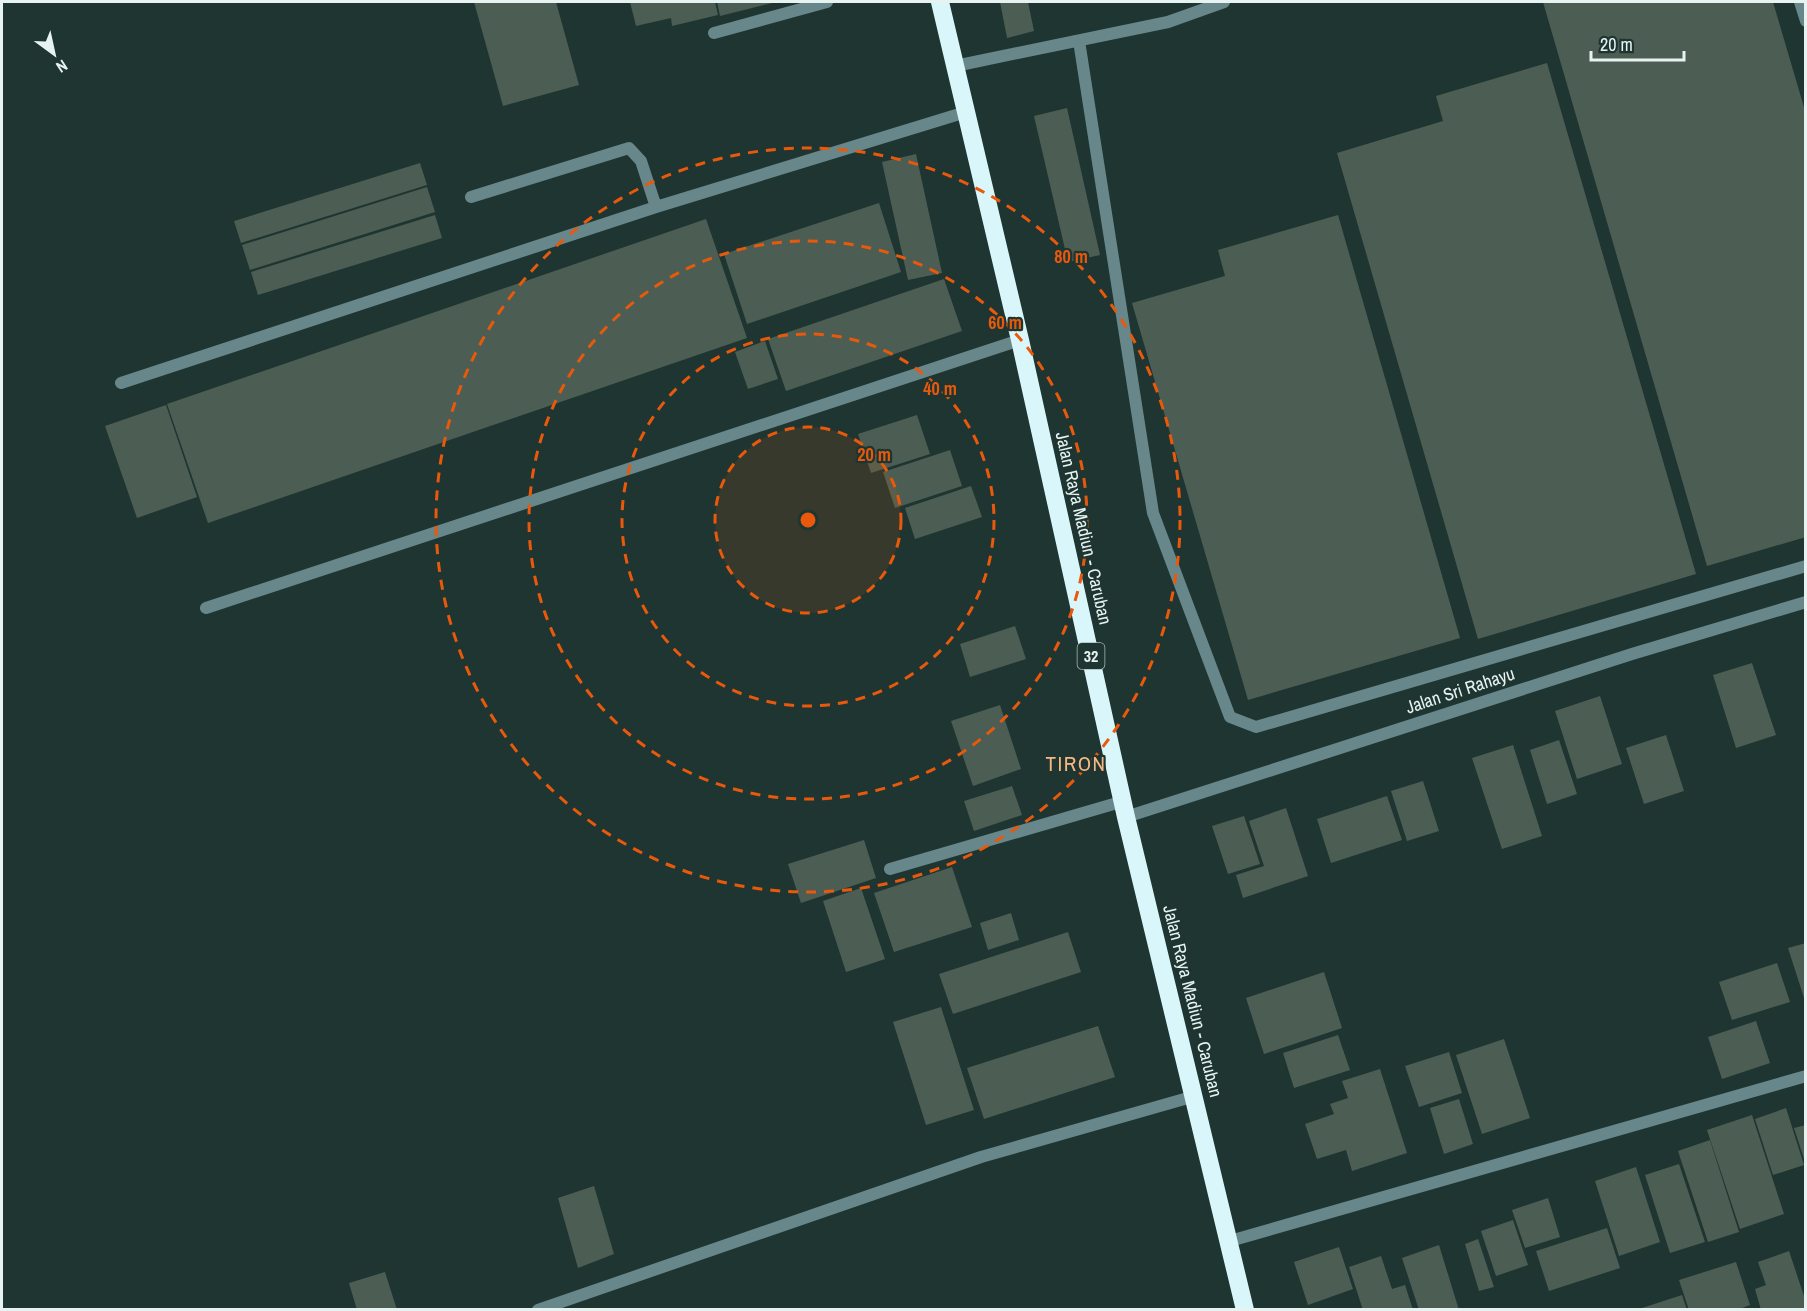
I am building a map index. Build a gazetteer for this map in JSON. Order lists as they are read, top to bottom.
{
  "streets": {
    "highway": ["Jalan Raya Madiun - Caruban", "32"],
    "street": ["Jalan Sri Rahayu"]
  },
  "crossings": [
    ["Jalan Raya Madiun - Caruban", "Jalan Sri Rahayu"]
  ],
  "districts": ["TIRON"],
  "scale_bar": "20 m",
  "north": "bottom right",
  "rings": [
    "80 m",
    "60 m",
    "40 m",
    "20 m"
  ]
}
